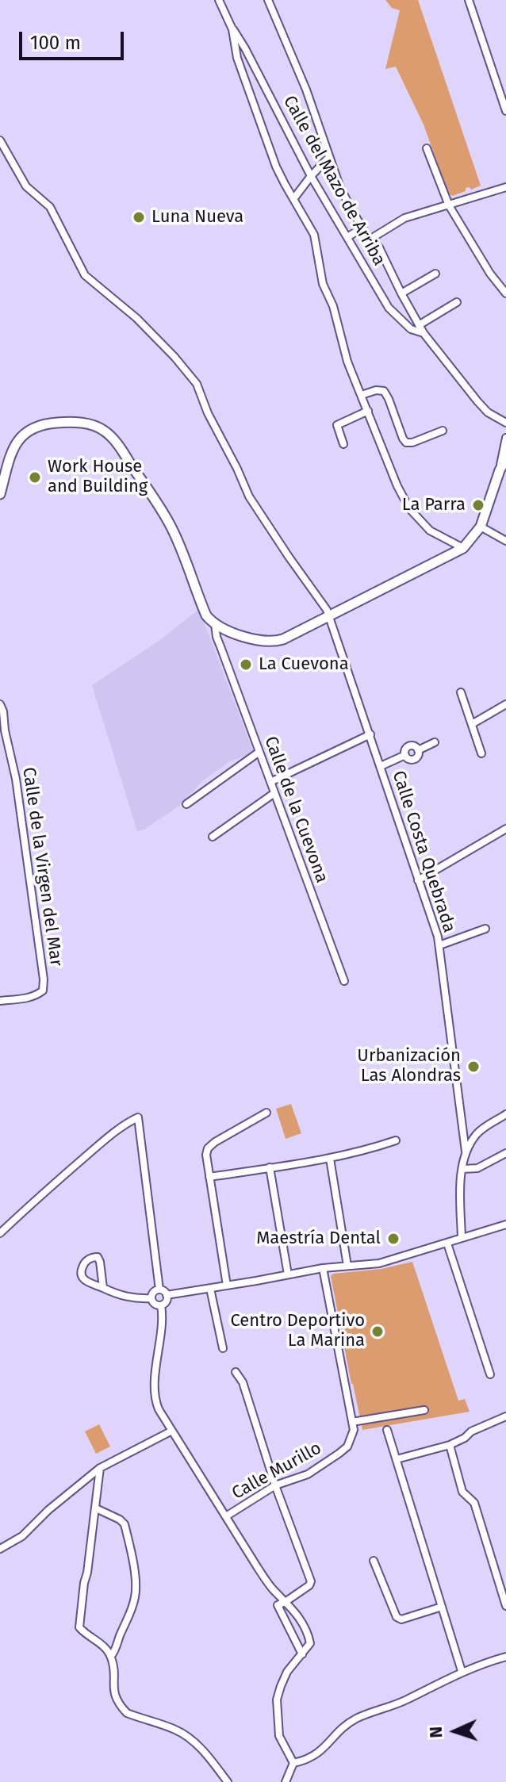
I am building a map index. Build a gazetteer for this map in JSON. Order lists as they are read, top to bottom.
{
  "streets": {
    "street": [
      "Calle del Mazo de Arriba",
      "Calle de la Cuevona",
      "Calle Costa Quebrada",
      "Calle de la Virgen del Mar",
      "Calle Murillo"
    ]
  },
  "places": [
    "Luna Nueva",
    "Work House and Building",
    "La Parra",
    "La Cuevona",
    "Urbanización Las Alondras",
    "Maestría Dental",
    "Centro Deportivo La Marina"
  ],
  "scale_bar": "100 m",
  "north": "left"
}
